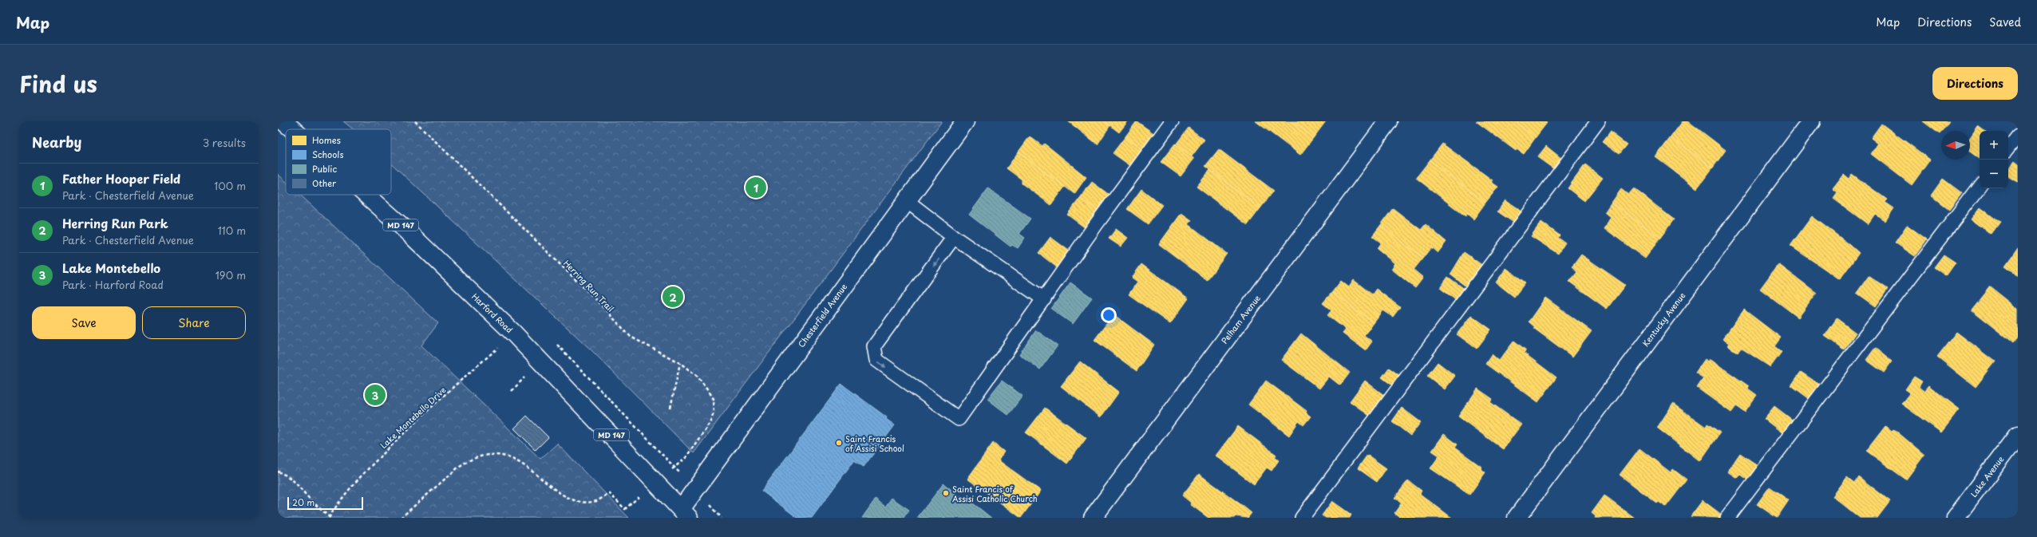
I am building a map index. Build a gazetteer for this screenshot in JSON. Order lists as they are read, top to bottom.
{
  "streets": {
    "street": [
      "MD 147",
      "Harford Road",
      "Chesterfield Avenue",
      "Pelham Avenue",
      "Kentucky Avenue",
      "Lake Avenue"
    ],
    "path": ["Herring Run Trail", "Lake Montebello Drive"]
  },
  "crossings": [
    ["Harford Road", "Chesterfield Avenue"],
    ["Harford Road", "Lake Montebello Drive"]
  ],
  "places": ["Saint Francis of Assisi School", "Saint Francis of Assisi Catholic Church"],
  "legend": [
    "Homes",
    "Schools",
    "Public",
    "Other"
  ],
  "scale_bar": "20 m",
  "north": "left",
  "page": {
    "header": "Map",
    "nav": ["Map", "Directions", "Saved"],
    "title": "Find us",
    "buttons": [
      "Directions",
      ["Save", "Share"]
    ],
    "heading": ["Nearby", "3 results"],
    "map_buttons": ["+", "−"],
    "list": [
      {
        "mark": "1",
        "name": "Father Hooper Field",
        "note": "Park · Chesterfield Avenue",
        "value": "100 m"
      },
      {
        "mark": "2",
        "name": "Herring Run Park",
        "note": "Park · Chesterfield Avenue",
        "value": "110 m"
      },
      {
        "mark": "3",
        "name": "Lake Montebello",
        "note": "Park · Harford Road",
        "value": "190 m"
      }
    ],
    "pins": ["1", "2", "3"],
    "scale": "20 m"
  }
}
